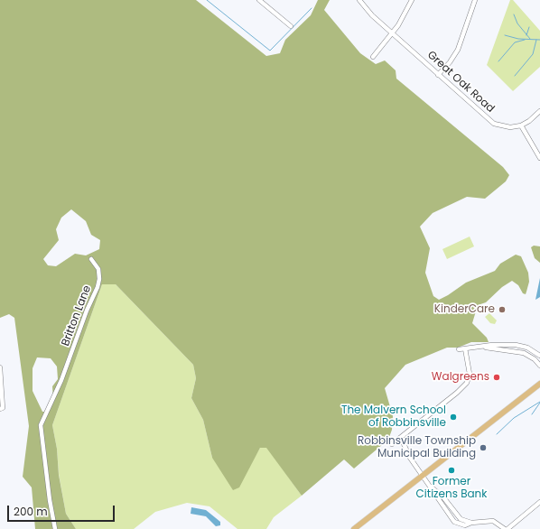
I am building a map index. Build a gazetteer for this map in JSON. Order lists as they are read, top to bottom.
{
  "streets": {
    "street": ["Great Oak Road", "Britton Lane"]
  },
  "places": [
    "KinderCare",
    "Walgreens",
    "The Malvern School of Robbinsville",
    "Robbinsville Township Municipal Building",
    "Former Citizens Bank"
  ],
  "scale_bar": "200 m"
}
